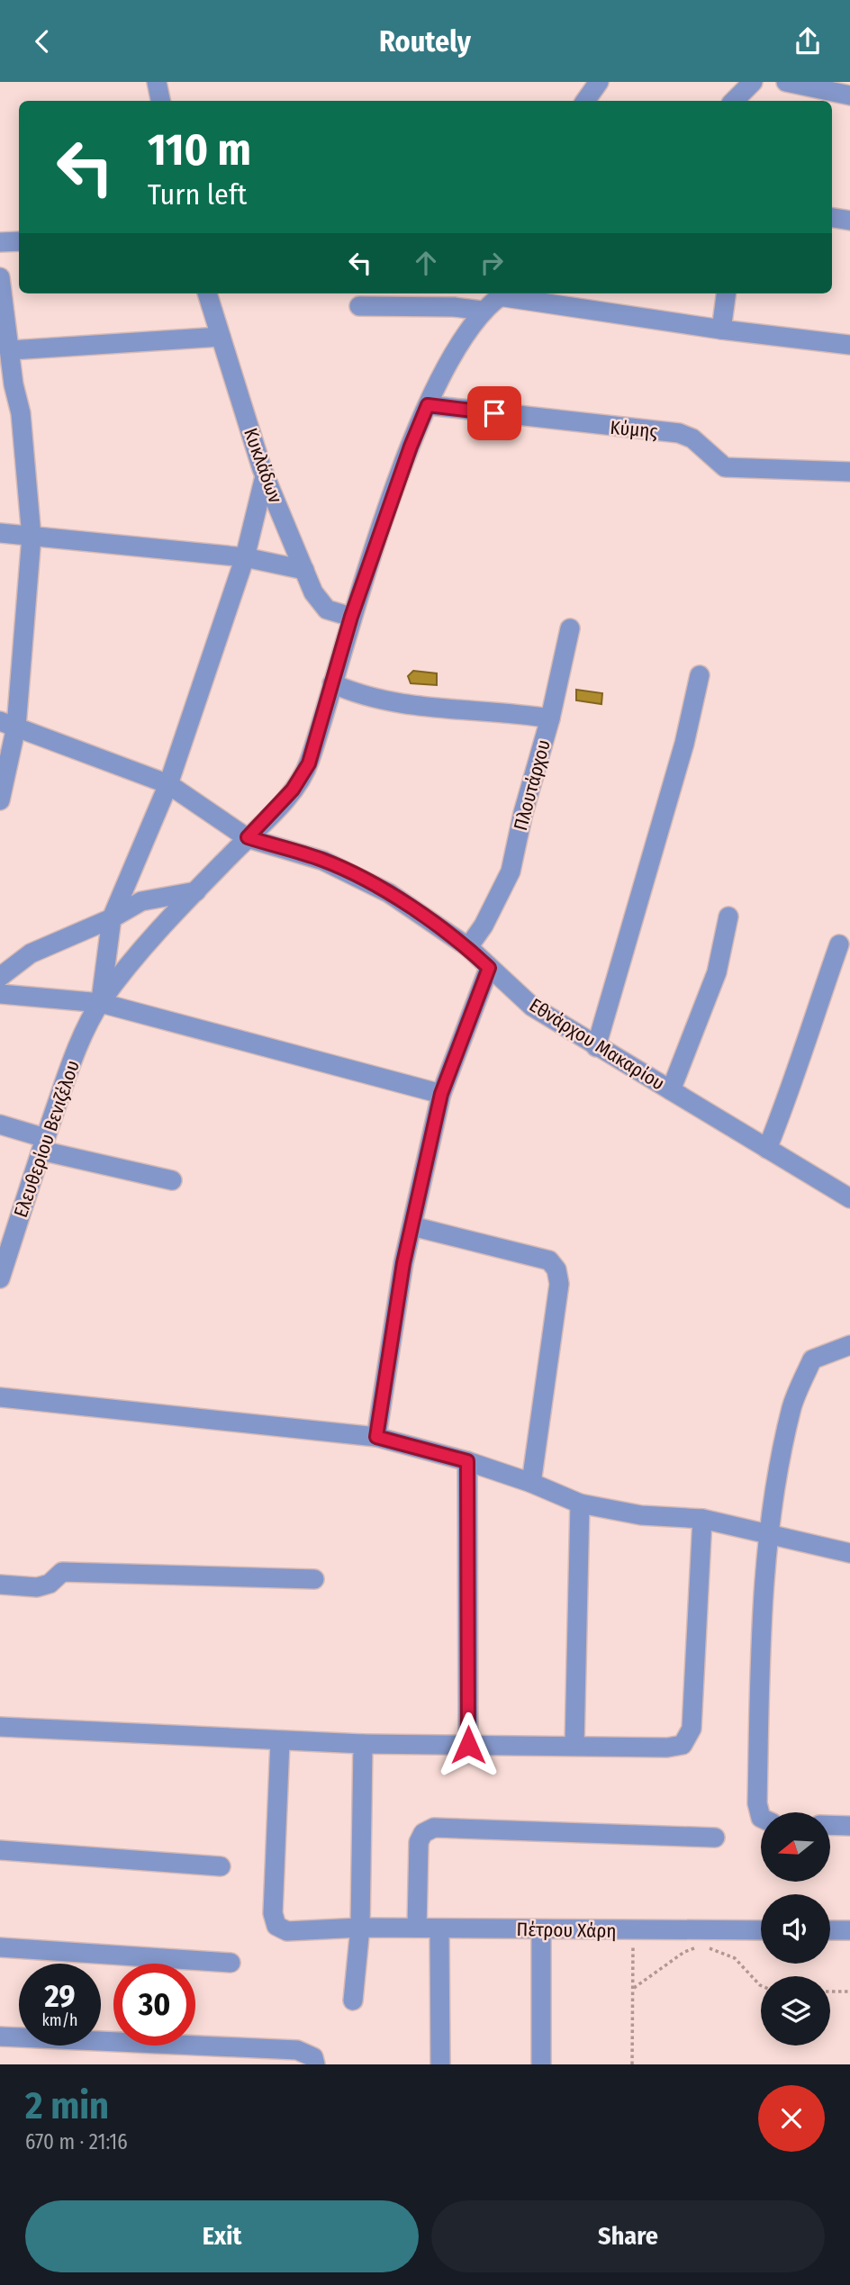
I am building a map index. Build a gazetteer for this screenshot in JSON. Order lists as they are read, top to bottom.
{
  "streets": {
    "street": [
      "Κύμης",
      "Κυκλάδων",
      "Πλουτάρχου",
      "Εθνάρχου Μακαρίου",
      "Ελευθερίου Βενιζέλου",
      "Πέτρου Χάρη"
    ]
  },
  "crossings": [
    ["Πλουτάρχου", "Εθνάρχου Μακαρίου"]
  ],
  "north": "left",
  "page": {
    "header": "Routely",
    "turn": ["110 m", "Turn left"],
    "speed": "29 km/h",
    "limit": "30",
    "heading": ["2 min", "670 m · 21:16"],
    "buttons": ["Exit", "Share"]
  }
}
